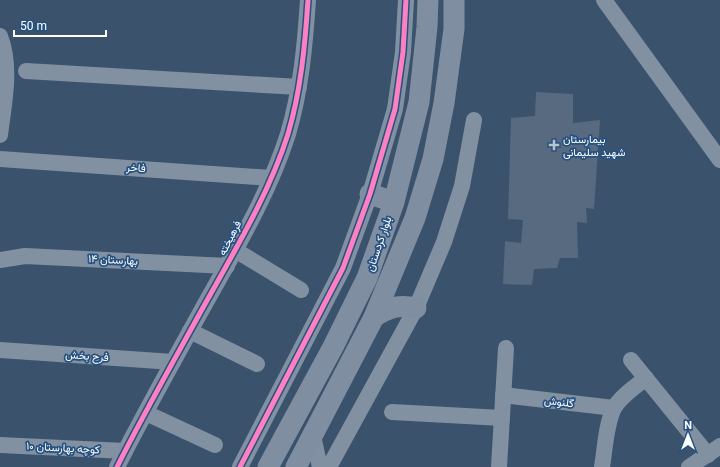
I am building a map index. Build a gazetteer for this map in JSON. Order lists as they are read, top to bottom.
{
  "streets": {
    "main road": ["بلوار کردستان"],
    "street": [
      "فاخر",
      "فرهیخته",
      "بهارستان ۱۴",
      "فرح بخش",
      "گلنوش",
      "کوچه بهارستان ۱۰"
    ]
  },
  "crossings": [
    ["فاخر", "فرهیخته"],
    ["فرهیخته", "بهارستان ۱۴"],
    ["فرهیخته", "فرح بخش"],
    ["فرهیخته", "کوچه بهارستان ۱۰"]
  ],
  "places": {
    "health": ["بیمارستان شهید سلیمانی"]
  },
  "scale_bar": "50 m",
  "north": "top"
}
